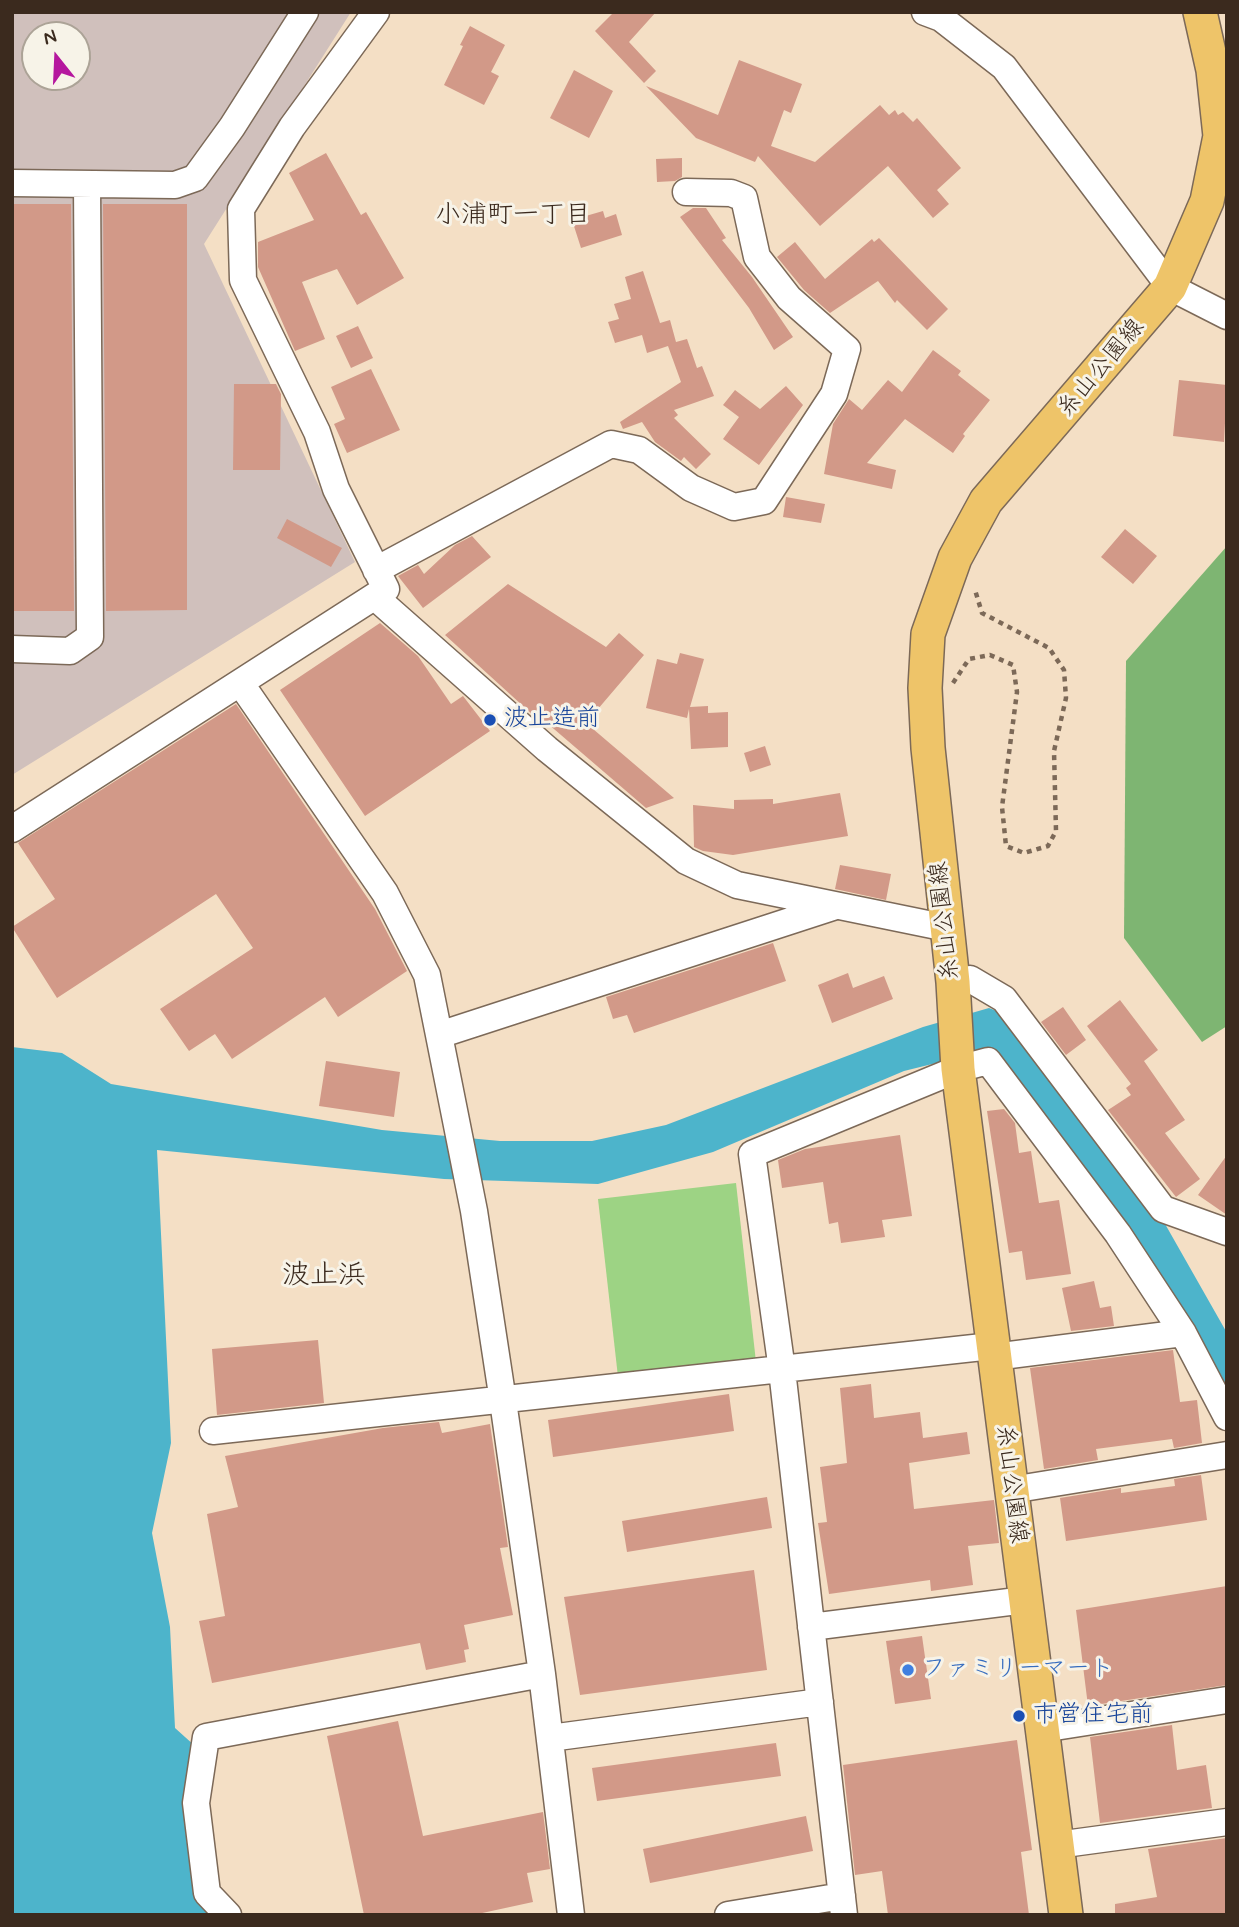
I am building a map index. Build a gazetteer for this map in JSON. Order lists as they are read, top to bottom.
{
  "streets": {
    "main road": ["糸山公園線"]
  },
  "districts": ["小浦町一丁目", "波止浜"],
  "places": ["波止造前", "ファミリーマート", "市営住宅前"],
  "north": "top"
}
